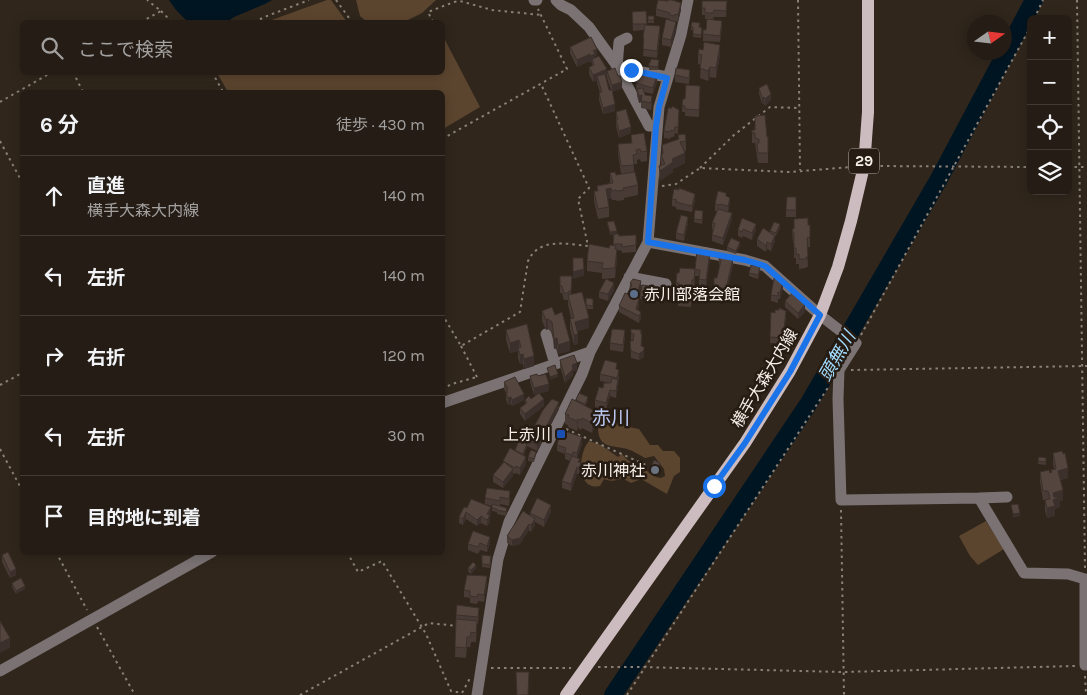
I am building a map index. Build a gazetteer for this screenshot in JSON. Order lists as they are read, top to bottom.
{
  "streets": {
    "main road": ["29", "横手大森大内線"]
  },
  "districts": ["赤川"],
  "water": ["頭無川"],
  "places": {
    "other": ["赤川部落会館", "赤川神社"],
    "transit": ["上赤川"]
  },
  "north": "right",
  "page": {
    "map_buttons": ["+", "−"],
    "search": "ここで検索",
    "heading": ["6 分", "徒歩 · 430 m"],
    "list": [
      ["直進", "横手大森大内線", "140 m"],
      ["左折", "140 m"],
      ["右折", "120 m"],
      ["左折", "30 m"],
      "目的地に到着"
    ]
  }
}
